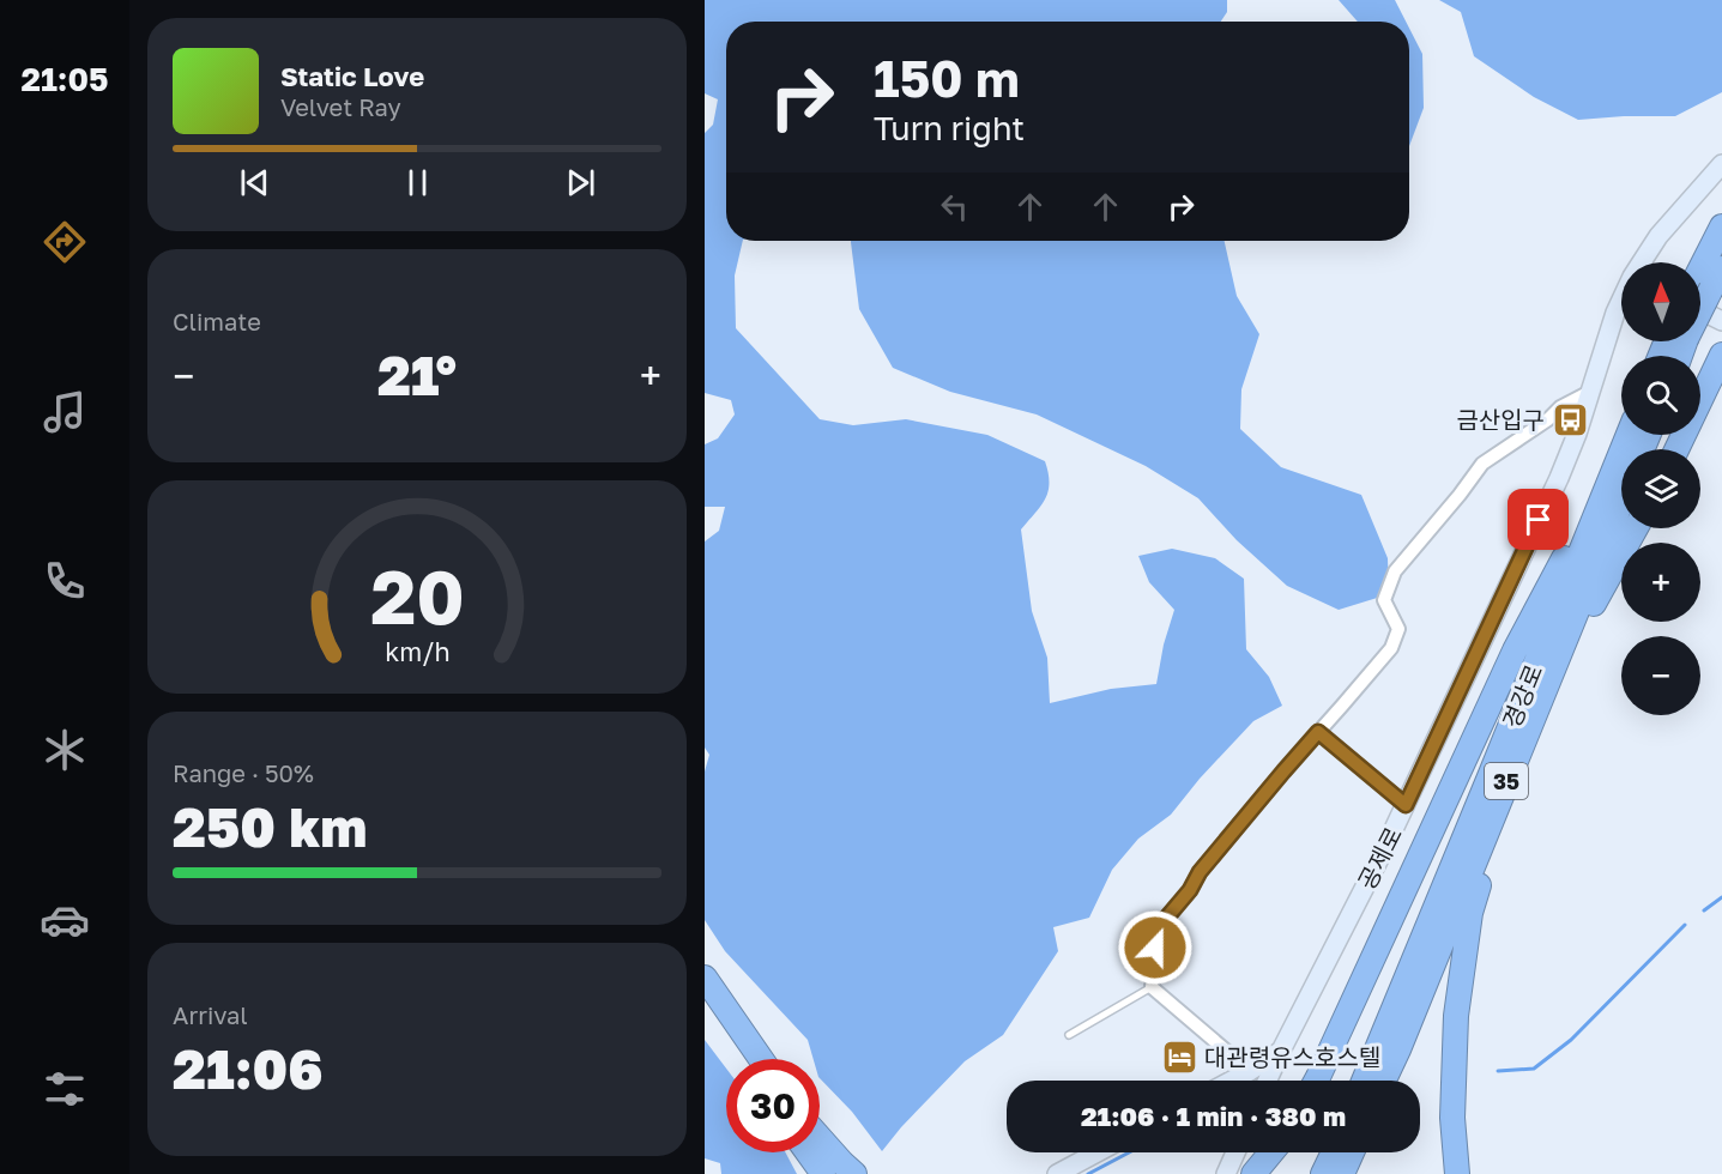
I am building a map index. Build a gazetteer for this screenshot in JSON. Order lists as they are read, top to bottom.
{
  "streets": {
    "highway": ["경강로", "35"],
    "street": ["공제로"]
  },
  "places": {
    "bus stop": ["금산입구"],
    "hotel": ["대관령유스호스텔"]
  },
  "north": "top",
  "page": {
    "tabs": "21:05",
    "turn": ["150 m", "Turn right"],
    "song": ["Static Love", "Velvet Ray"],
    "tile": [
      "Climate",
      ["Range · 50%", "250 km"],
      ["Arrival", "21:06"]
    ],
    "map_buttons": ["+", "−"],
    "heat": ["−", "21°", "+"],
    "limit": "30",
    "trip": "21:06 · 1 min · 380 m",
    "gauge": ["20", "km/h"]
  }
}
